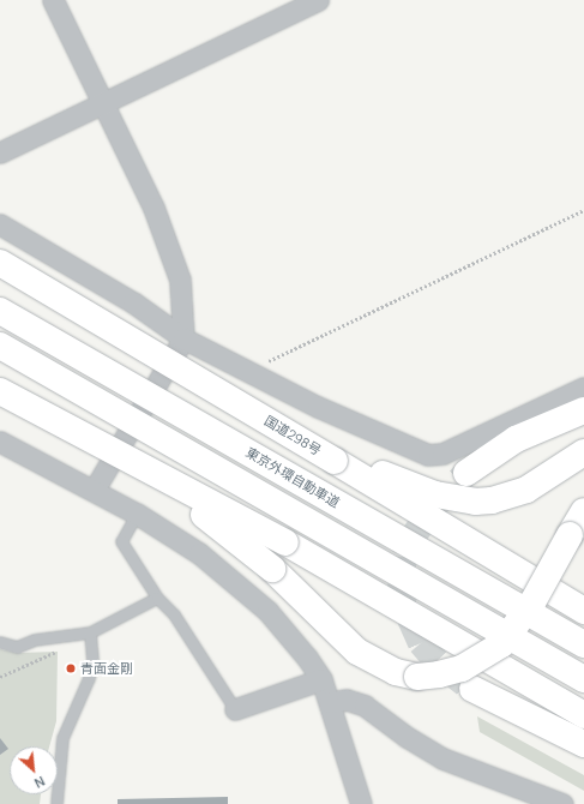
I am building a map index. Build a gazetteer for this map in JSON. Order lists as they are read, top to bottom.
{
  "streets": {
    "highway": ["国道298号", "東京外環自動車道"]
  },
  "places": ["青面金剛"],
  "north": "bottom right"
}
